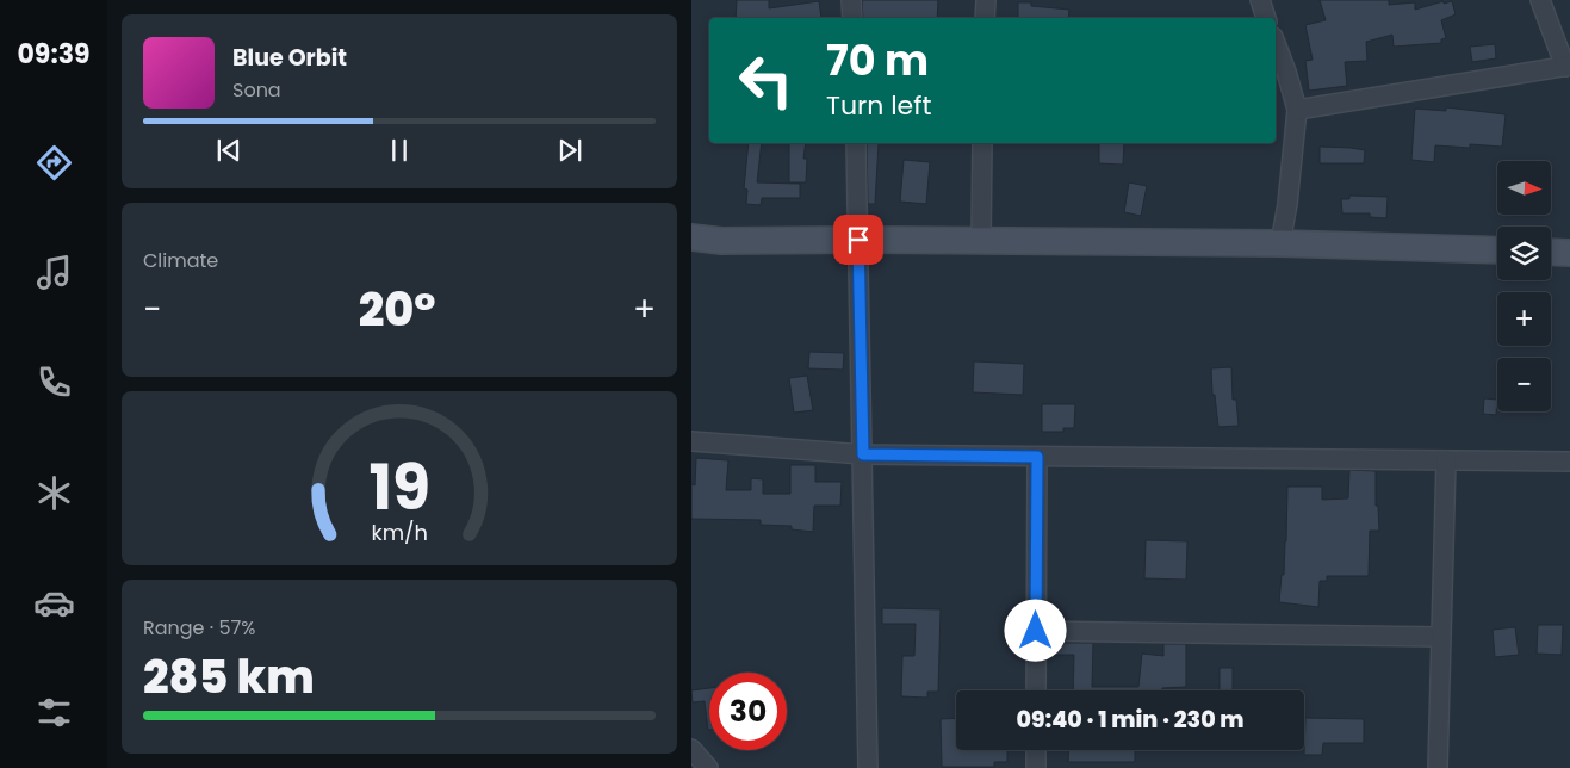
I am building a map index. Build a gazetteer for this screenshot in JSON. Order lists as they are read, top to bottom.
{
  "north": "right",
  "page": {
    "tabs": "09:39",
    "turn": ["70 m", "Turn left"],
    "song": ["Blue Orbit", "Sona"],
    "map_buttons": ["+", "−"],
    "tile": [
      "Climate",
      ["Range · 57%", "285 km"]
    ],
    "heat": ["−", "20°", "+"],
    "limit": "30",
    "trip": "09:40 · 1 min · 230 m",
    "gauge": ["19", "km/h"]
  }
}
